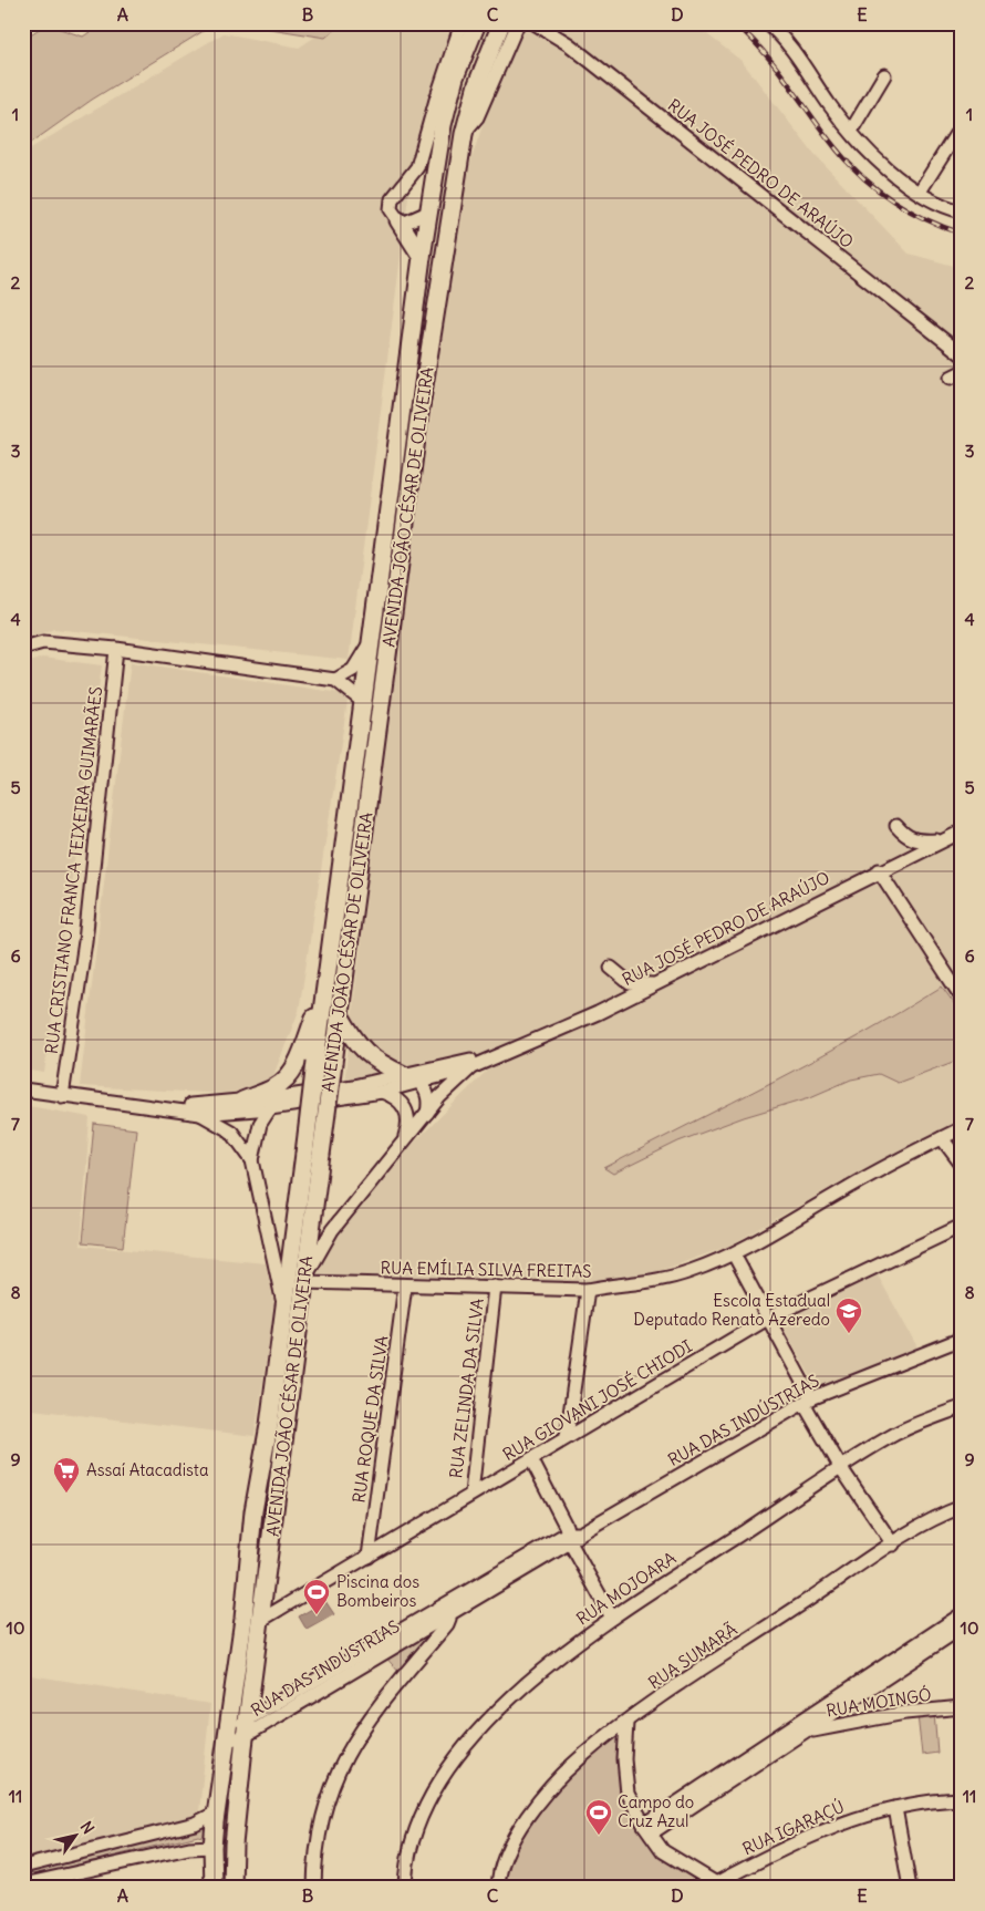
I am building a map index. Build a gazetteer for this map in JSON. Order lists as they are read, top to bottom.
{
  "streets": {
    "main road": ["AVENIDA JOÃO CÉSAR DE OLIVEIRA"],
    "street": [
      "RUA JOSÉ PEDRO DE ARAÚJO",
      "RUA CRISTIANO FRANCA TEIXEIRA GUIMARÃES",
      "RUA EMÍLIA SILVA FREITAS",
      "RUA ZELINDA DA SILVA",
      "RUA GIOVANI JOSÉ CHIODI",
      "RUA ROQUE DA SILVA",
      "RUA DAS INDÚSTRIAS",
      "RUA MOJOARA",
      "RUA SUMARÃ",
      "RUA MOINGÓ",
      "RUA IGARAÇÚ"
    ]
  },
  "crossings": [
    ["RUA JOSÉ PEDRO DE ARAÚJO", "AVENIDA JOÃO CÉSAR DE OLIVEIRA"],
    ["RUA JOSÉ PEDRO DE ARAÚJO", "RUA EMÍLIA SILVA FREITAS"],
    ["AVENIDA JOÃO CÉSAR DE OLIVEIRA", "RUA EMÍLIA SILVA FREITAS"],
    ["AVENIDA JOÃO CÉSAR DE OLIVEIRA", "RUA GIOVANI JOSÉ CHIODI"],
    ["AVENIDA JOÃO CÉSAR DE OLIVEIRA", "RUA DAS INDÚSTRIAS"],
    ["RUA EMÍLIA SILVA FREITAS", "RUA ZELINDA DA SILVA"],
    ["RUA EMÍLIA SILVA FREITAS", "RUA ROQUE DA SILVA"],
    ["RUA ZELINDA DA SILVA", "RUA GIOVANI JOSÉ CHIODI"],
    ["RUA GIOVANI JOSÉ CHIODI", "RUA ROQUE DA SILVA"]
  ],
  "places": {
    "school or university": ["Escola Estadual Deputado Renato Azeredo"],
    "supermarket": ["Assaí Atacadista"],
    "sports": ["Piscina dos Bombeiros", "Campo do Cruz Azul"]
  },
  "north": "top right",
  "grid": {
    "columns": [
      "A",
      "B",
      "C",
      "D",
      "E"
    ],
    "rows": [
      "1",
      "2",
      "3",
      "4",
      "5",
      "6",
      "7",
      "8",
      "9",
      "10",
      "11"
    ]
  }
}
